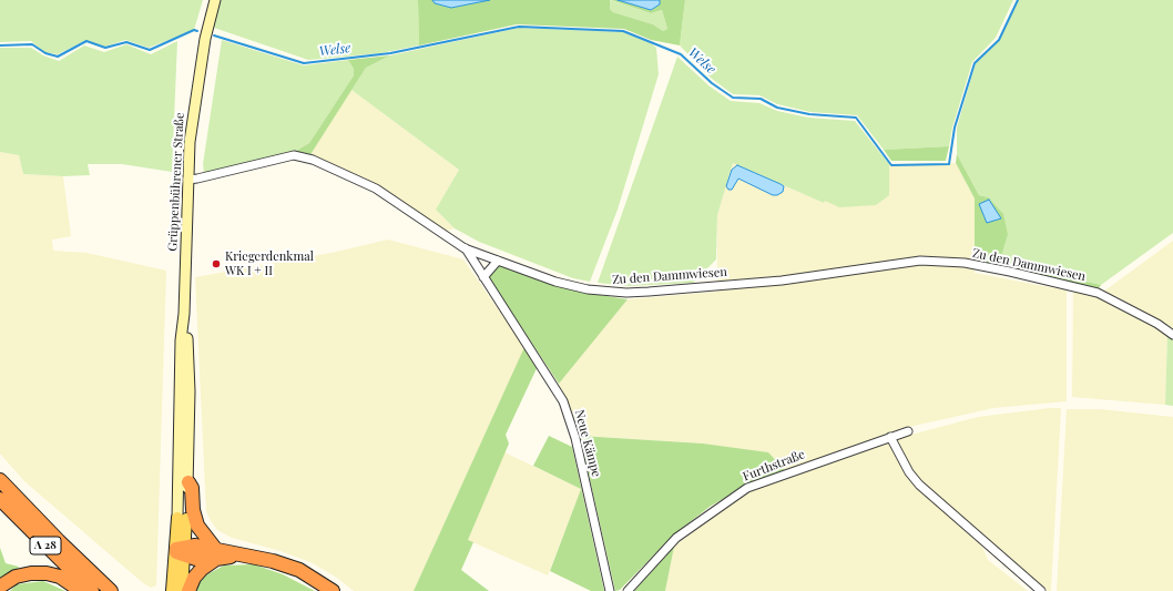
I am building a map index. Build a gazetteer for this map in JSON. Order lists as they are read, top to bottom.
{
  "streets": {
    "highway": ["A 28"],
    "main road": ["Grüppenbührener Straße"],
    "street": ["Zu den Dammwiesen", "Neue Kämpe", "Furthstraße"]
  },
  "crossings": [
    ["Grüppenbührener Straße", "Zu den Dammwiesen"],
    ["Zu den Dammwiesen", "Neue Kämpe"]
  ],
  "water": ["Welse"],
  "places": ["Kriegerdenkmal WK I + II"]
}
